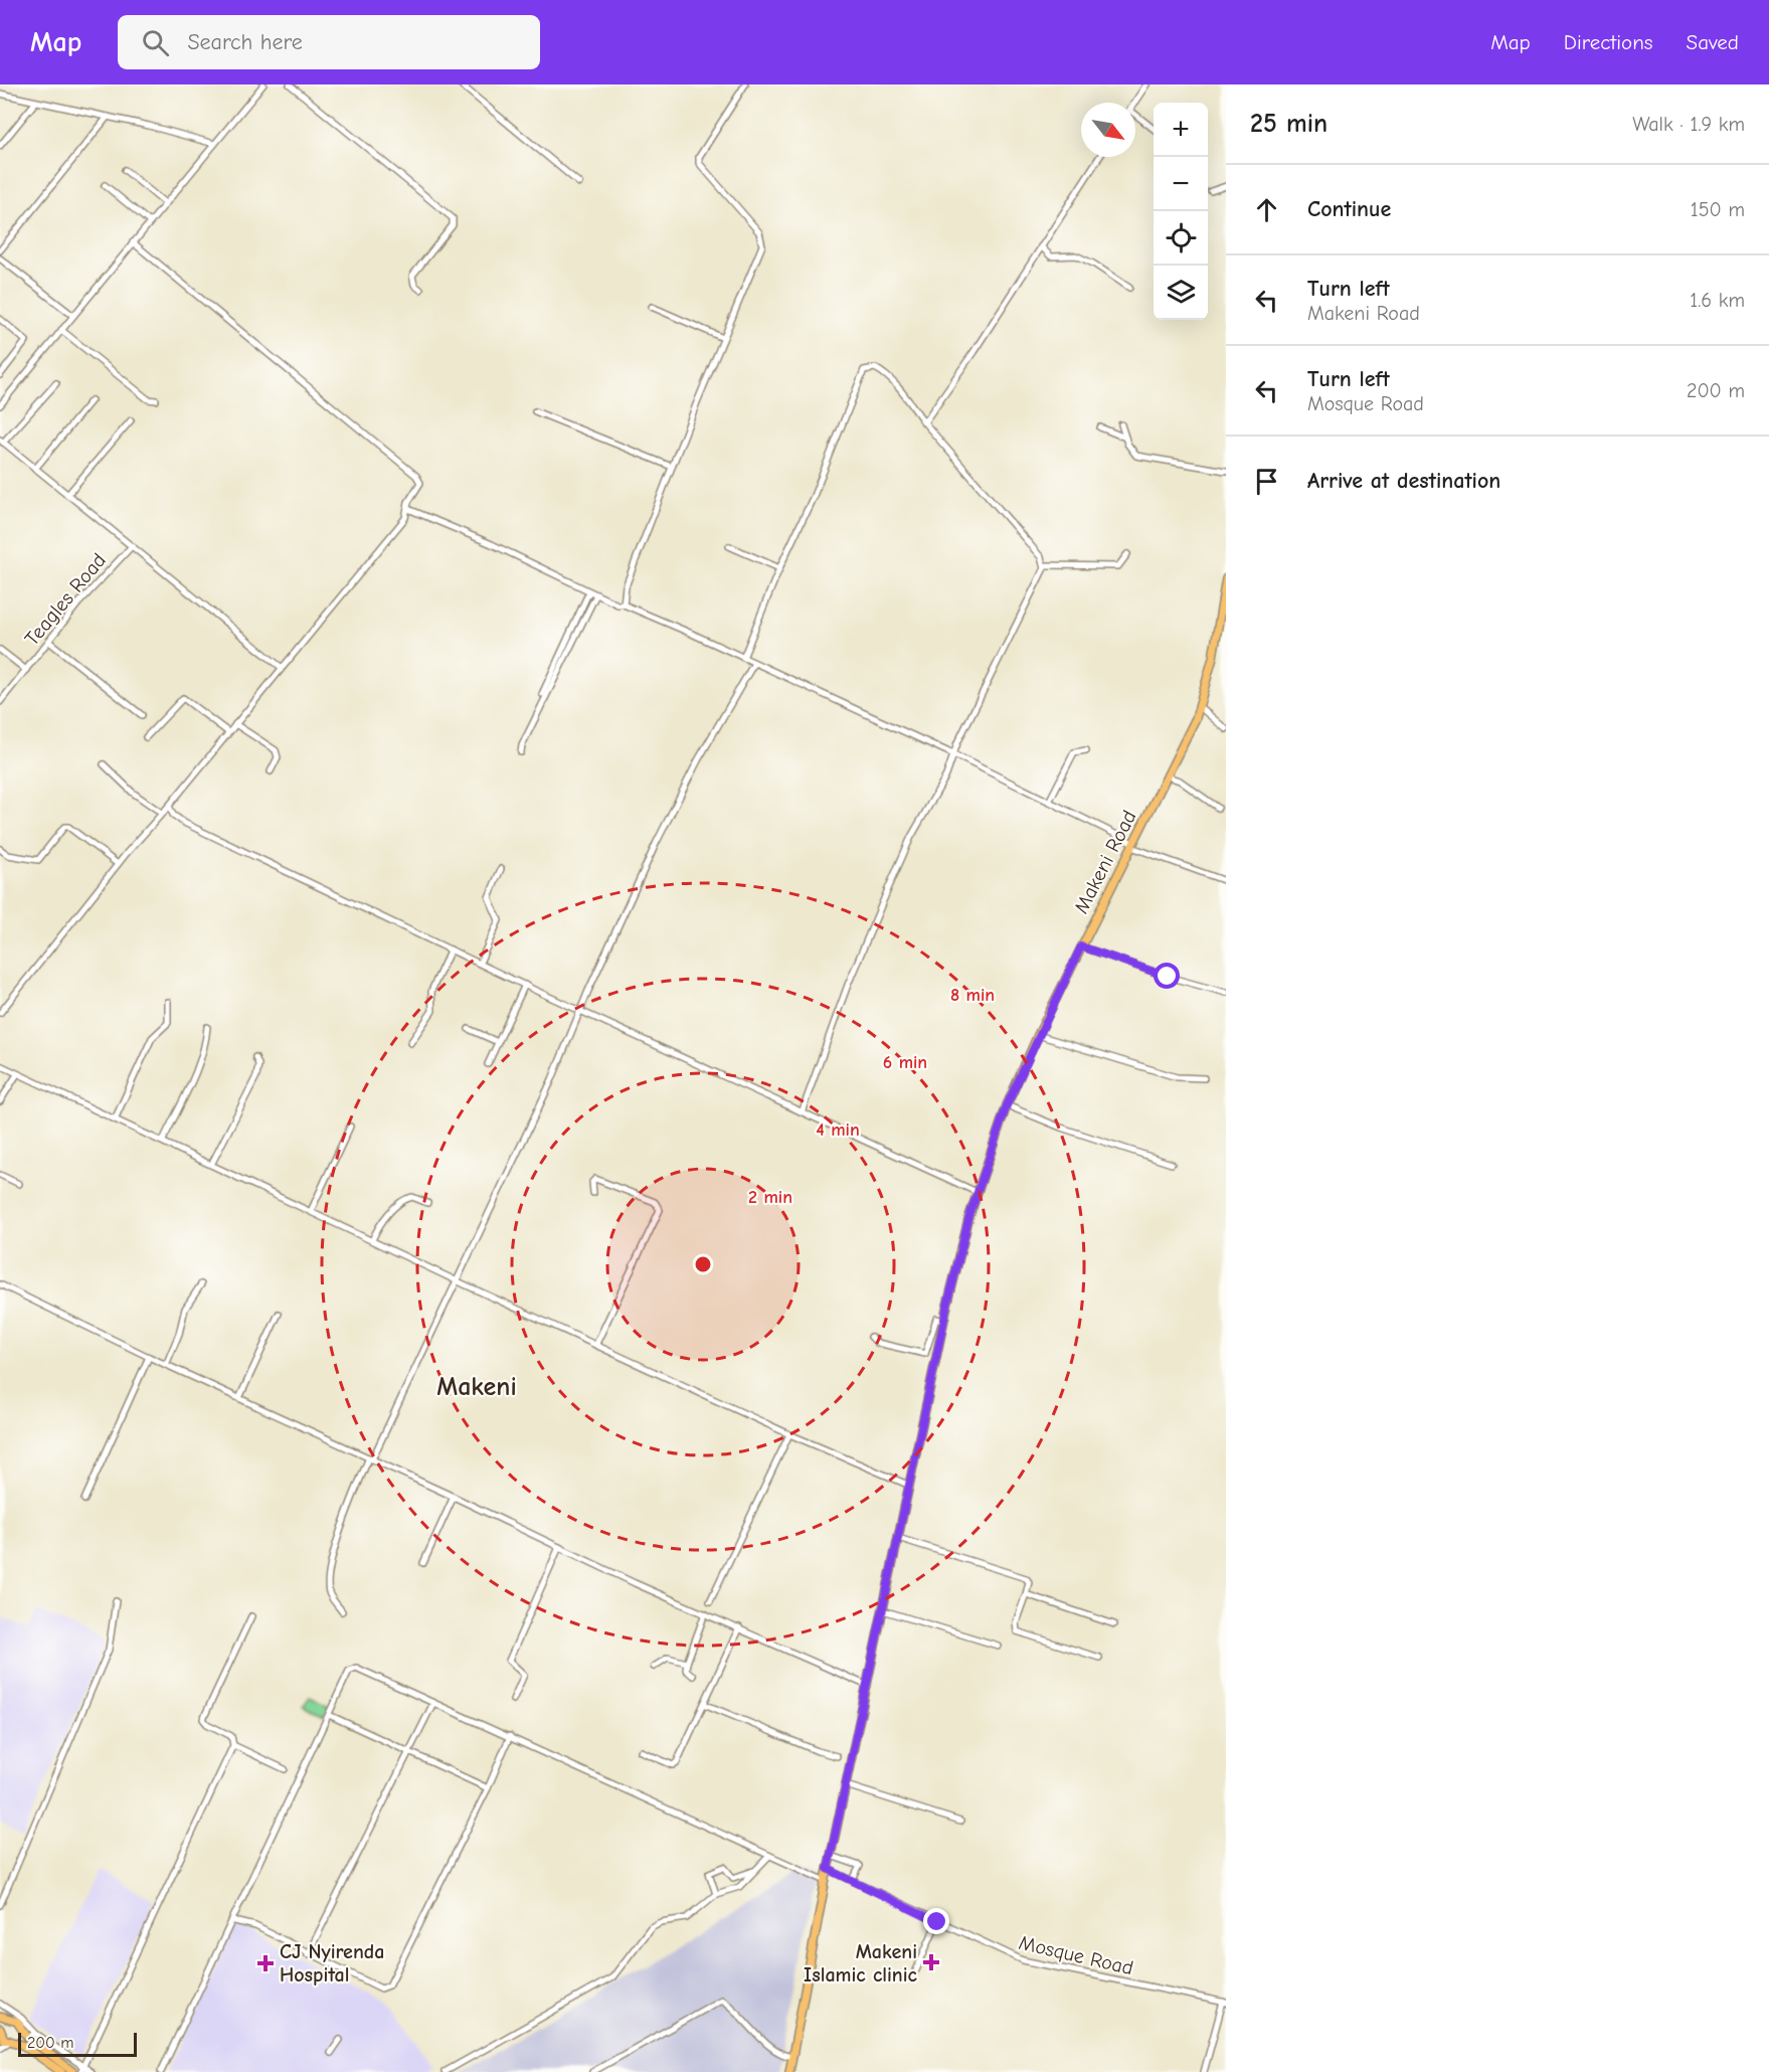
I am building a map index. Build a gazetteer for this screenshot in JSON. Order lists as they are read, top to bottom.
{
  "streets": {
    "main road": ["Makeni Road"],
    "street": ["Teagles Road", "Mosque Road"]
  },
  "crossings": [
    ["Makeni Road", "Mosque Road"]
  ],
  "districts": ["Makeni"],
  "places": {
    "health": ["Makeni Islamic clinic", "CJ Nyirenda Hospital"]
  },
  "scale_bar": "200 m",
  "north": "bottom right",
  "page": {
    "header": "Map",
    "search": "Search here",
    "nav": ["Map", "Directions", "Saved"],
    "heading": ["25 min", "Walk · 1.9 km"],
    "map_buttons": ["+", "−"],
    "list": [
      ["Continue", "150 m"],
      ["Turn left", "Makeni Road", "1.6 km"],
      ["Turn left", "Mosque Road", "200 m"],
      "Arrive at destination"
    ],
    "scale": "200 m"
  },
  "rings": [
    "8 min",
    "6 min",
    "4 min",
    "2 min"
  ]
}
